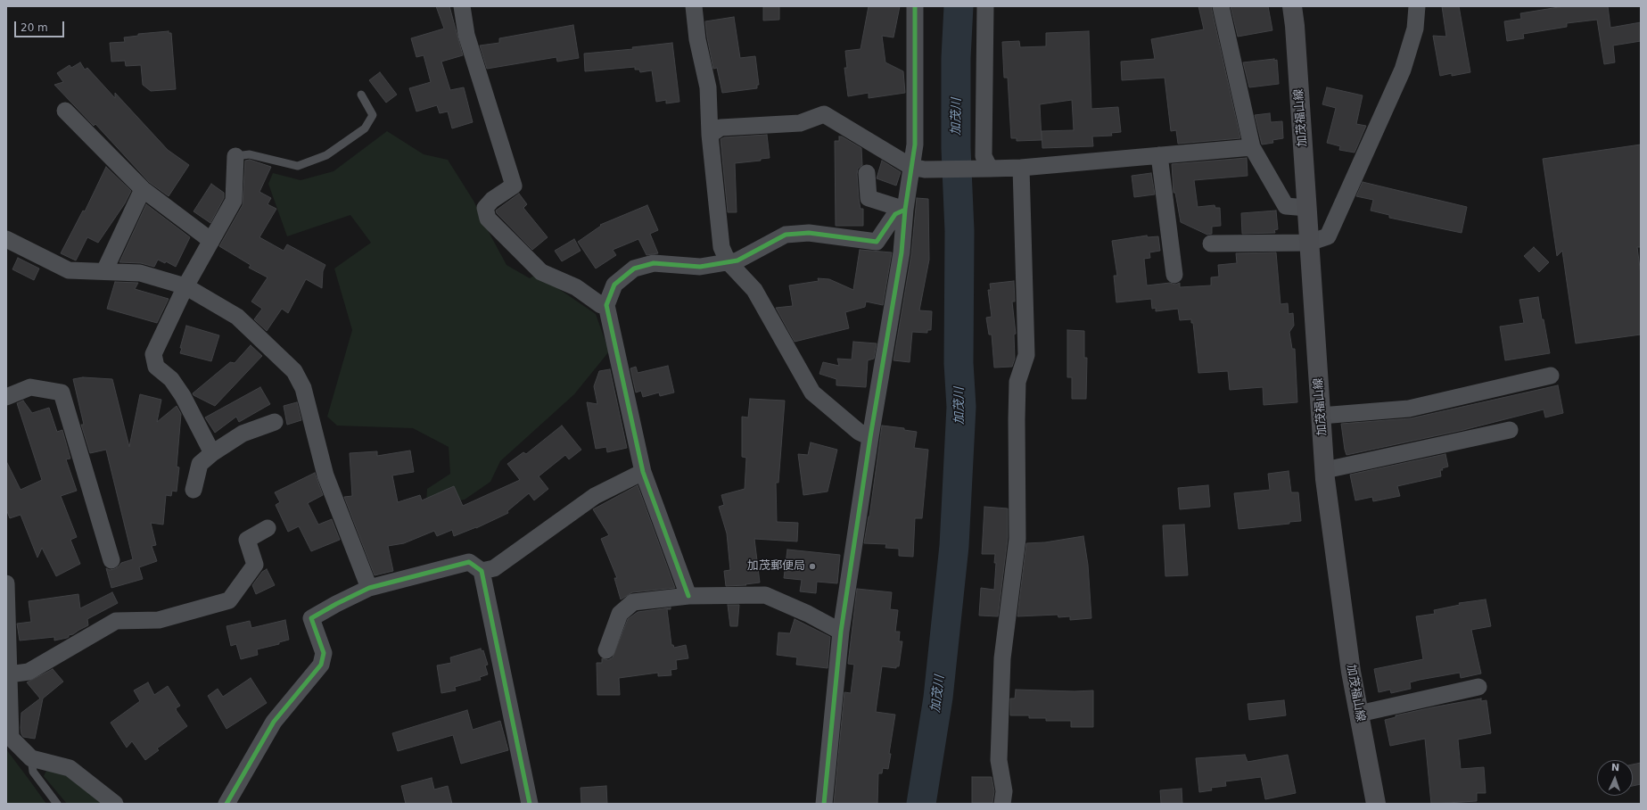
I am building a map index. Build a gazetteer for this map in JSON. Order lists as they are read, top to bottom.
{
  "streets": {
    "main road": ["加茂福山線"]
  },
  "water": ["加茂川"],
  "places": ["加茂郵便局"],
  "scale_bar": "20 m",
  "north": "top"
}
